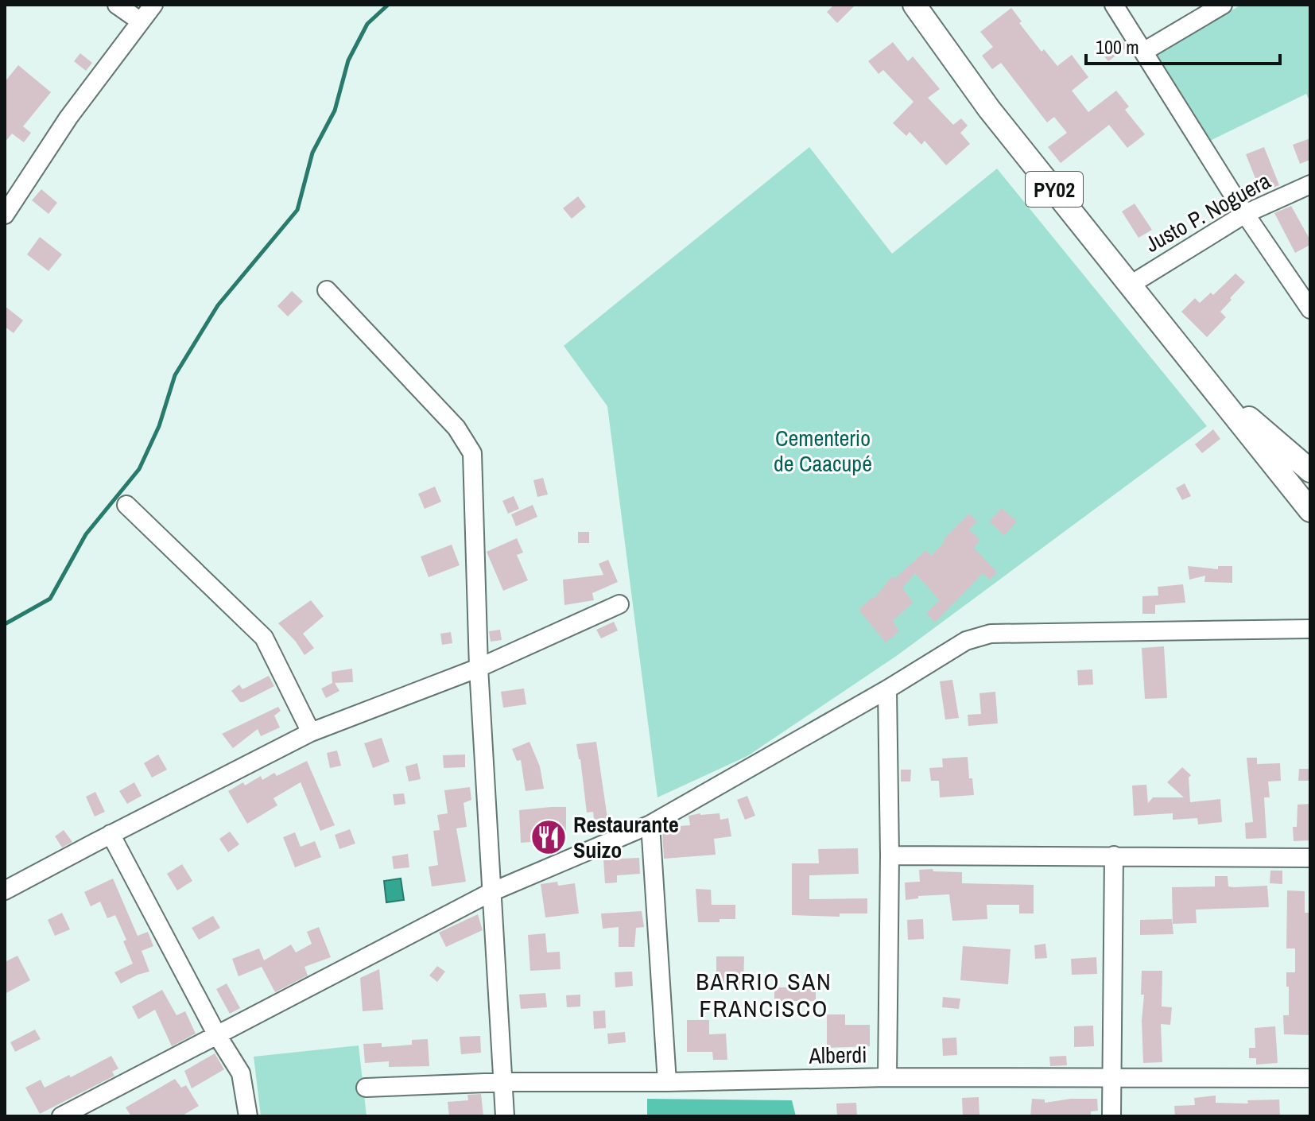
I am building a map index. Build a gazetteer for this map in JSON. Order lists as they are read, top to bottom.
{
  "streets": {
    "main road": ["PY02"],
    "street": ["Justo P. Noguera", "Alberdi"]
  },
  "crossings": [
    ["PY02", "Justo P. Noguera"]
  ],
  "districts": ["BARRIO SAN FRANCISCO"],
  "parks": ["Cementerio de Caacupé"],
  "places": {
    "restaurant": ["Restaurante Suizo"]
  },
  "scale_bar": "100 m"
}
